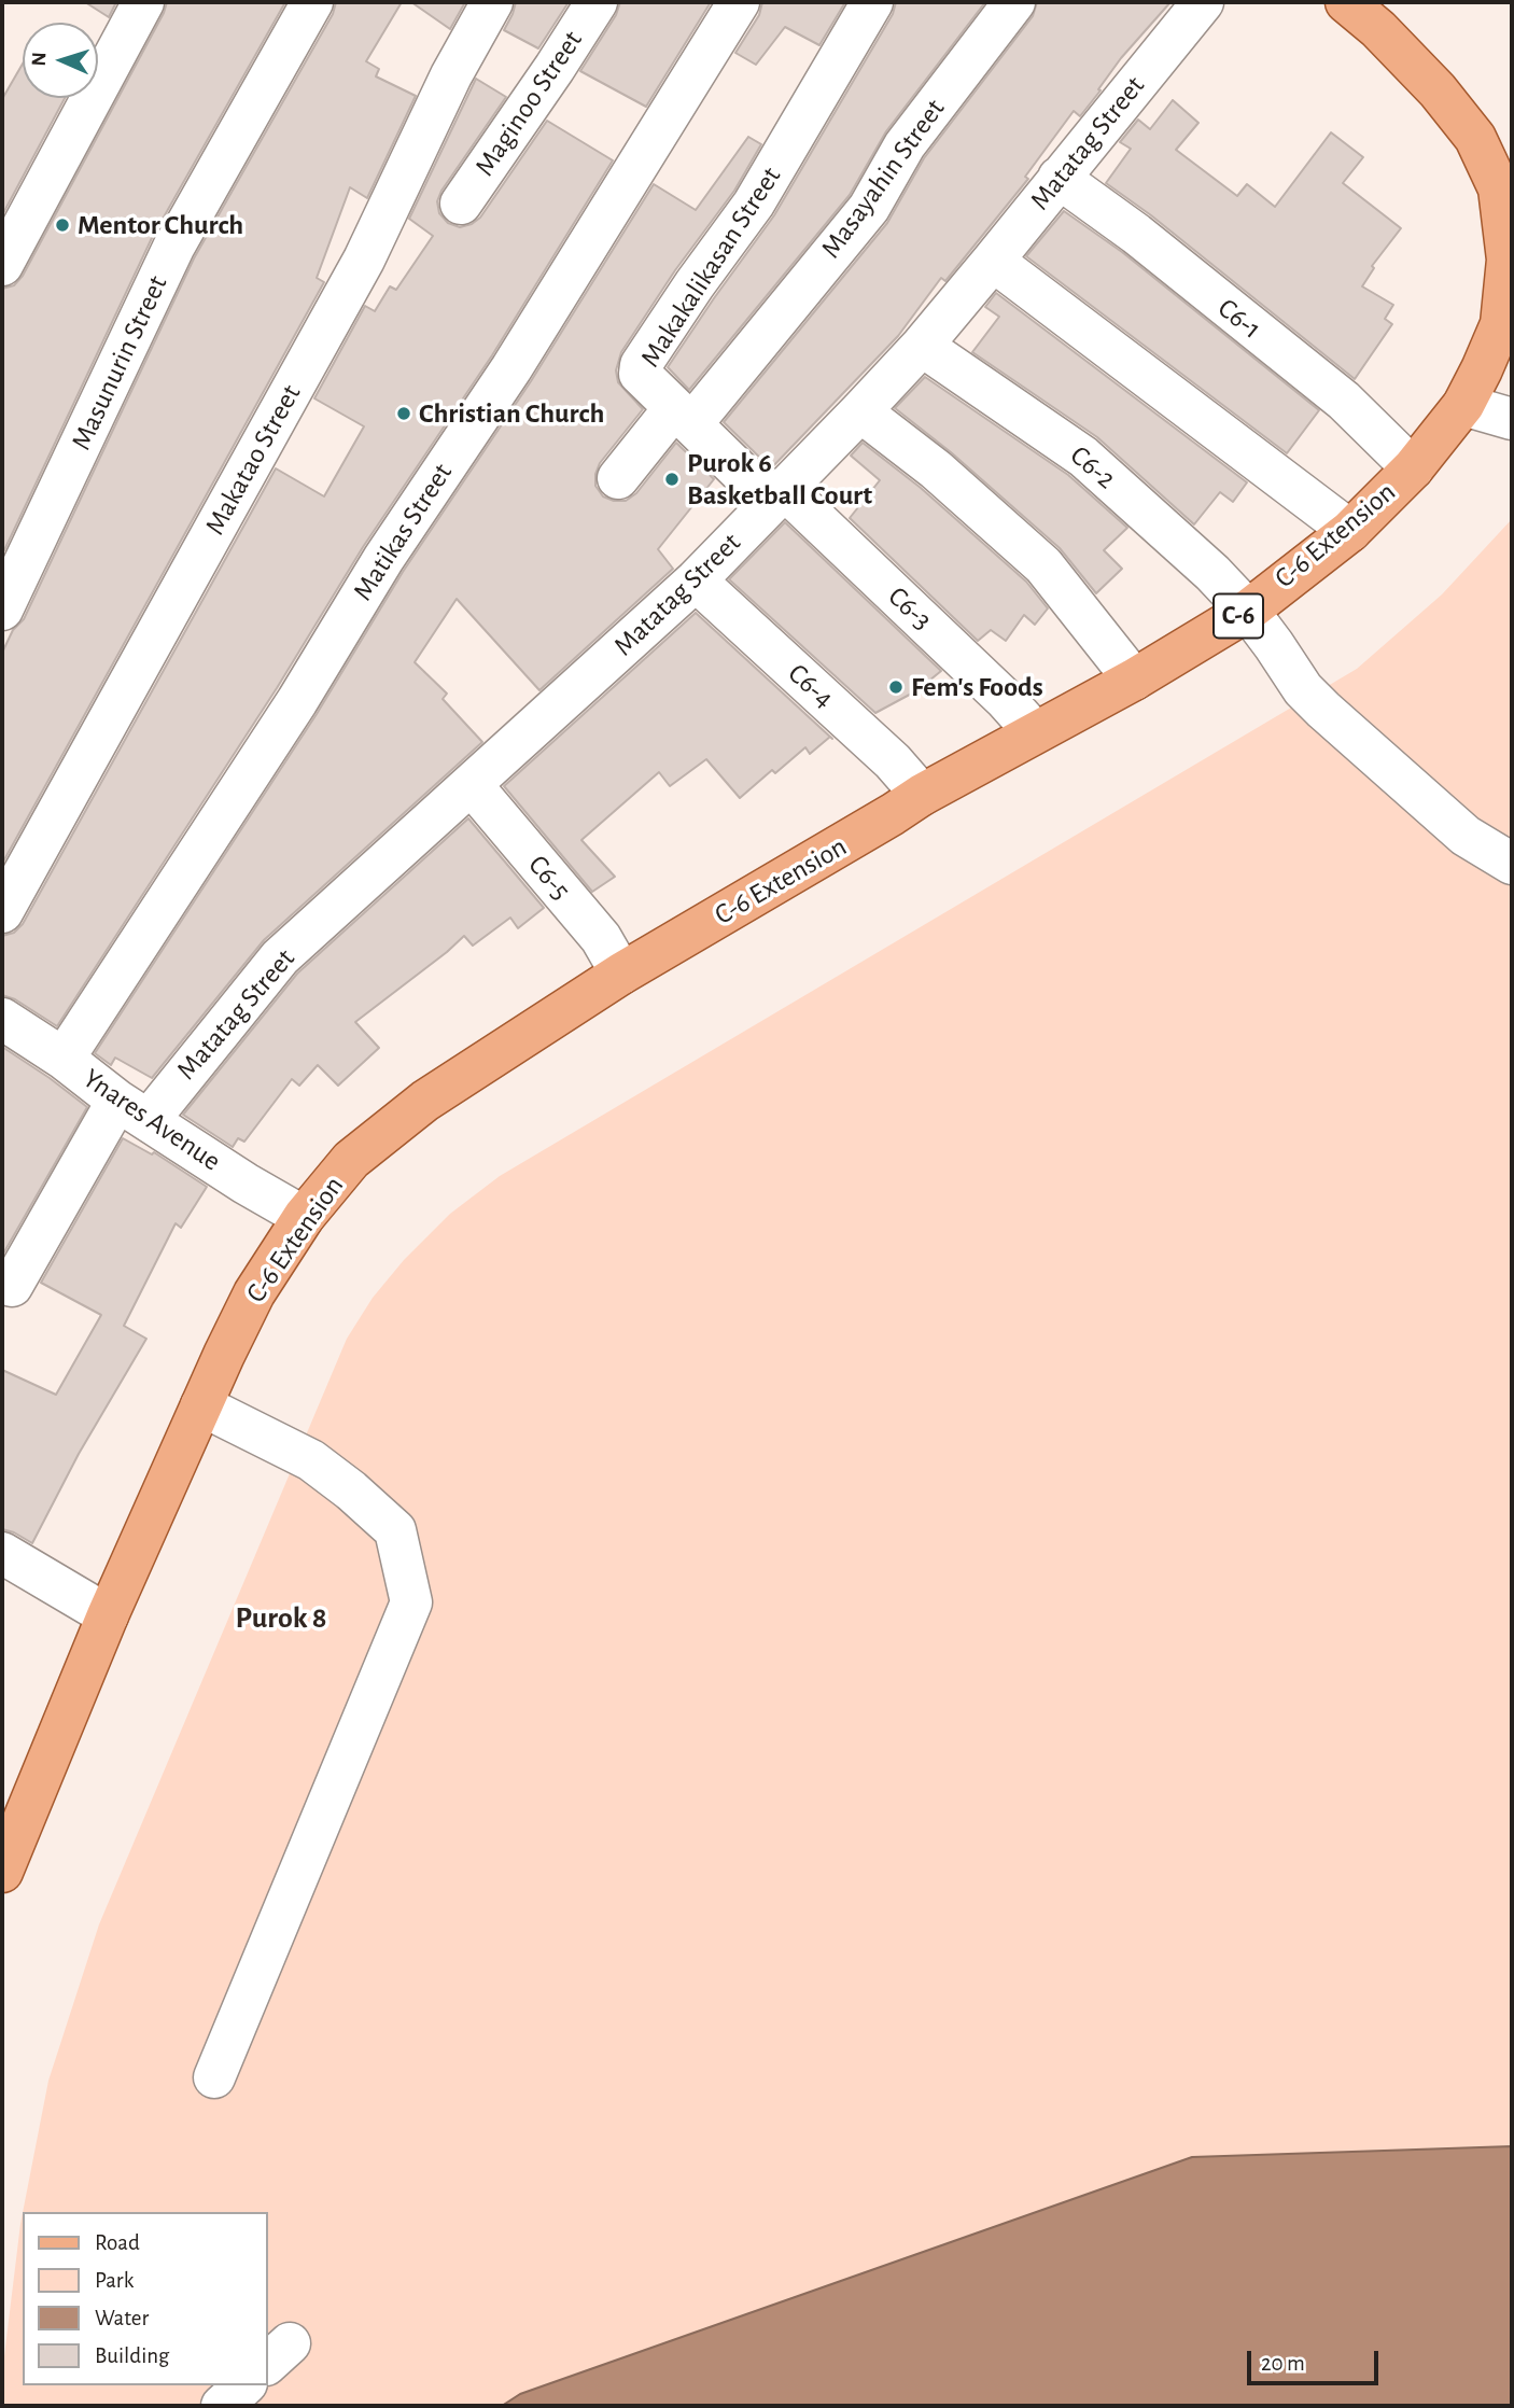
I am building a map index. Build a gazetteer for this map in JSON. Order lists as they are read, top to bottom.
{
  "streets": {
    "main road": ["C-6 Extension", "C-6"],
    "street": [
      "Maginoo Street",
      "Matatag Street",
      "Masayahin Street",
      "Makakalikasan Street",
      "C6-1",
      "Masunurin Street",
      "Makatao Street",
      "C6-2",
      "Matikas Street",
      "C6-3",
      "C6-4",
      "C6-5",
      "Ynares Avenue"
    ]
  },
  "crossings": [
    ["Matatag Street", "Makakalikasan Street"],
    ["Matatag Street", "C6-1"],
    ["Matatag Street", "C6-2"],
    ["Matatag Street", "C6-3"],
    ["Matatag Street", "C6-4"],
    ["Matatag Street", "C6-5"],
    ["Matatag Street", "Ynares Avenue"],
    ["Masayahin Street", "Makakalikasan Street"],
    ["Makakalikasan Street", "C6-3"],
    ["C6-1", "C-6 Extension"],
    ["C6-2", "C-6 Extension"],
    ["Matikas Street", "Ynares Avenue"],
    ["C-6 Extension", "C6-3"],
    ["C-6 Extension", "C6-4"],
    ["C-6 Extension", "C6-5"],
    ["C-6 Extension", "Ynares Avenue"]
  ],
  "districts": ["Purok 8"],
  "places": [
    "Mentor Church",
    "Christian Church",
    "Purok 6 Basketball Court",
    "Fem's Foods"
  ],
  "legend": [
    "Road",
    "Park",
    "Water",
    "Building"
  ],
  "scale_bar": "20 m",
  "north": "left"
}
